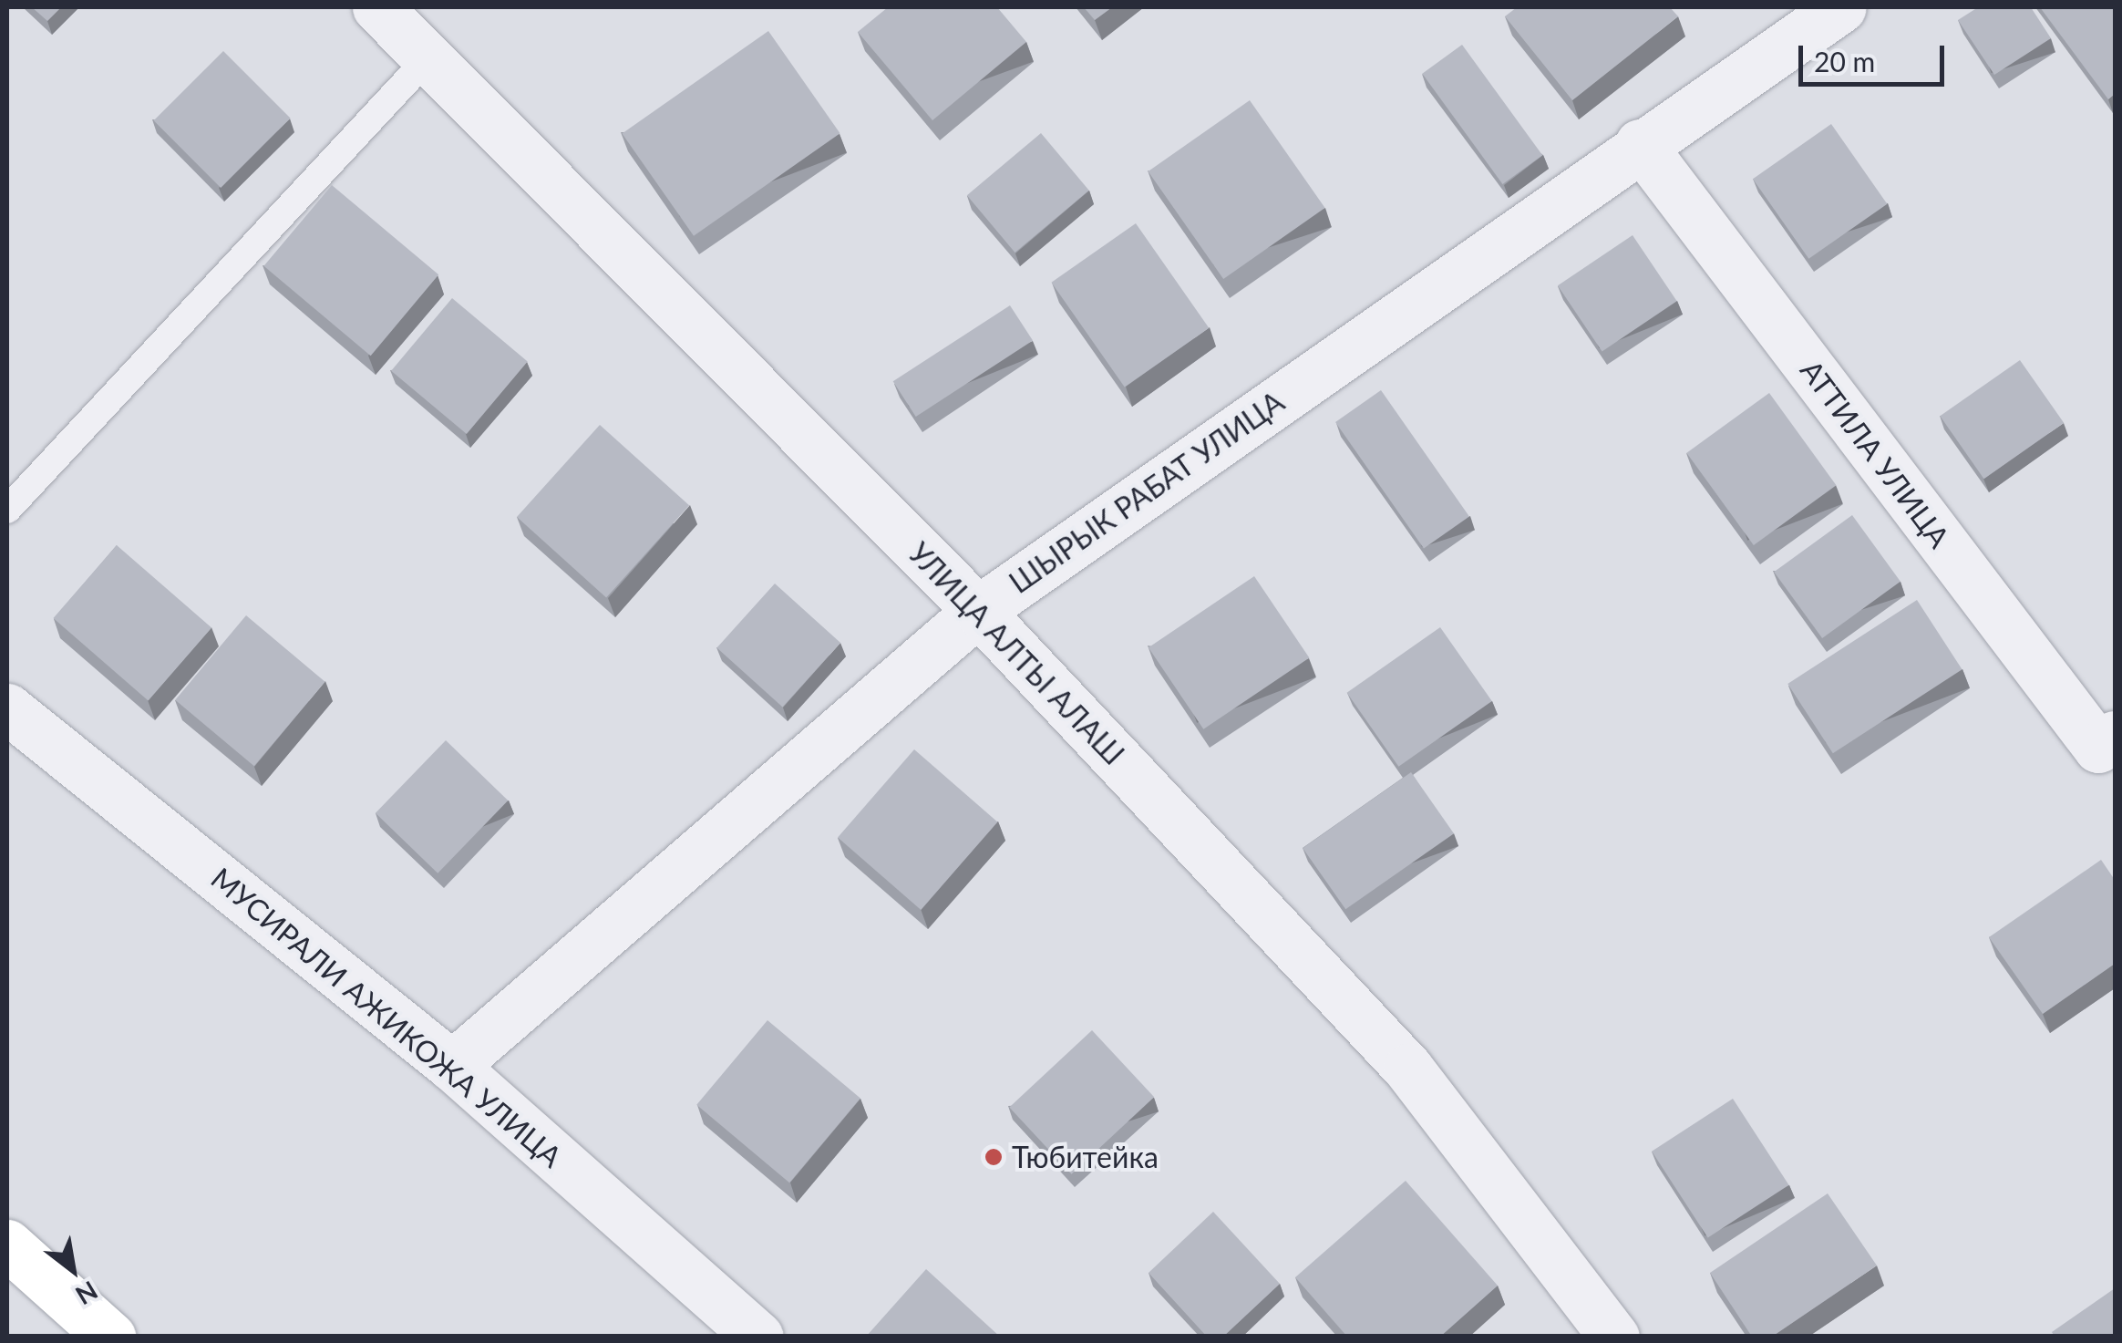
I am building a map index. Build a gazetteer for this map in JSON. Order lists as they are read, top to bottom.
{
  "streets": {
    "street": [
      "АТТИЛА УЛИЦА",
      "ШЫРЫК РАБАТ УЛИЦА",
      "УЛИЦА АЛТЫ АЛАШ",
      "МУСИРАЛИ АЖИКОЖА УЛИЦА"
    ]
  },
  "crossings": [
    ["АТТИЛА УЛИЦА", "ШЫРЫК РАБАТ УЛИЦА"],
    ["ШЫРЫК РАБАТ УЛИЦА", "УЛИЦА АЛТЫ АЛАШ"],
    ["ШЫРЫК РАБАТ УЛИЦА", "МУСИРАЛИ АЖИКОЖА УЛИЦА"]
  ],
  "places": ["Тюбитейка"],
  "scale_bar": "20 m",
  "north": "bottom right"
}
